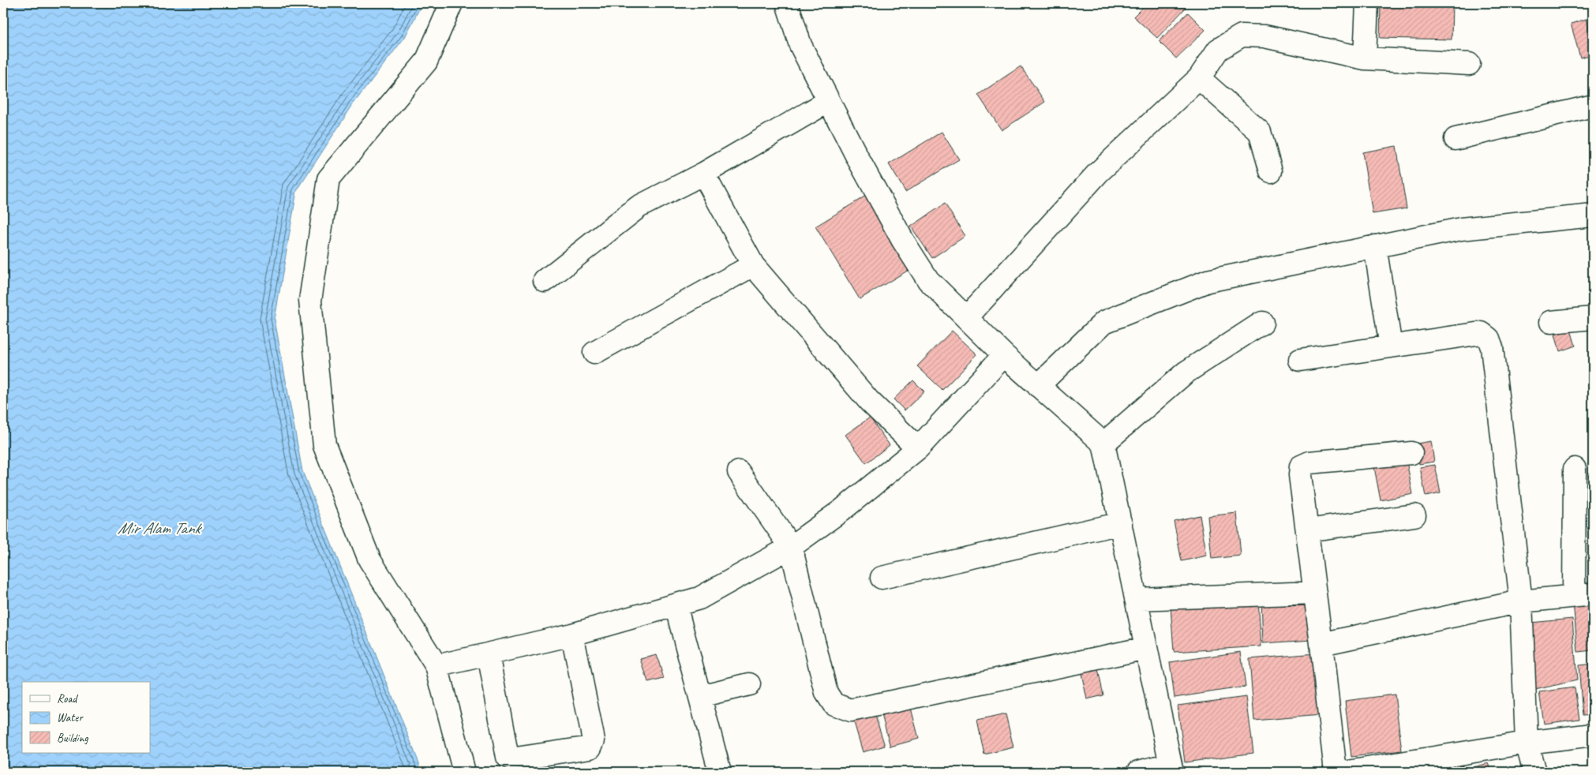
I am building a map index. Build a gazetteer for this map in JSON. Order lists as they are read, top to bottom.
{
  "water": ["Mir Alam Tank"],
  "legend": ["Road", "Water", "Building"]
}
